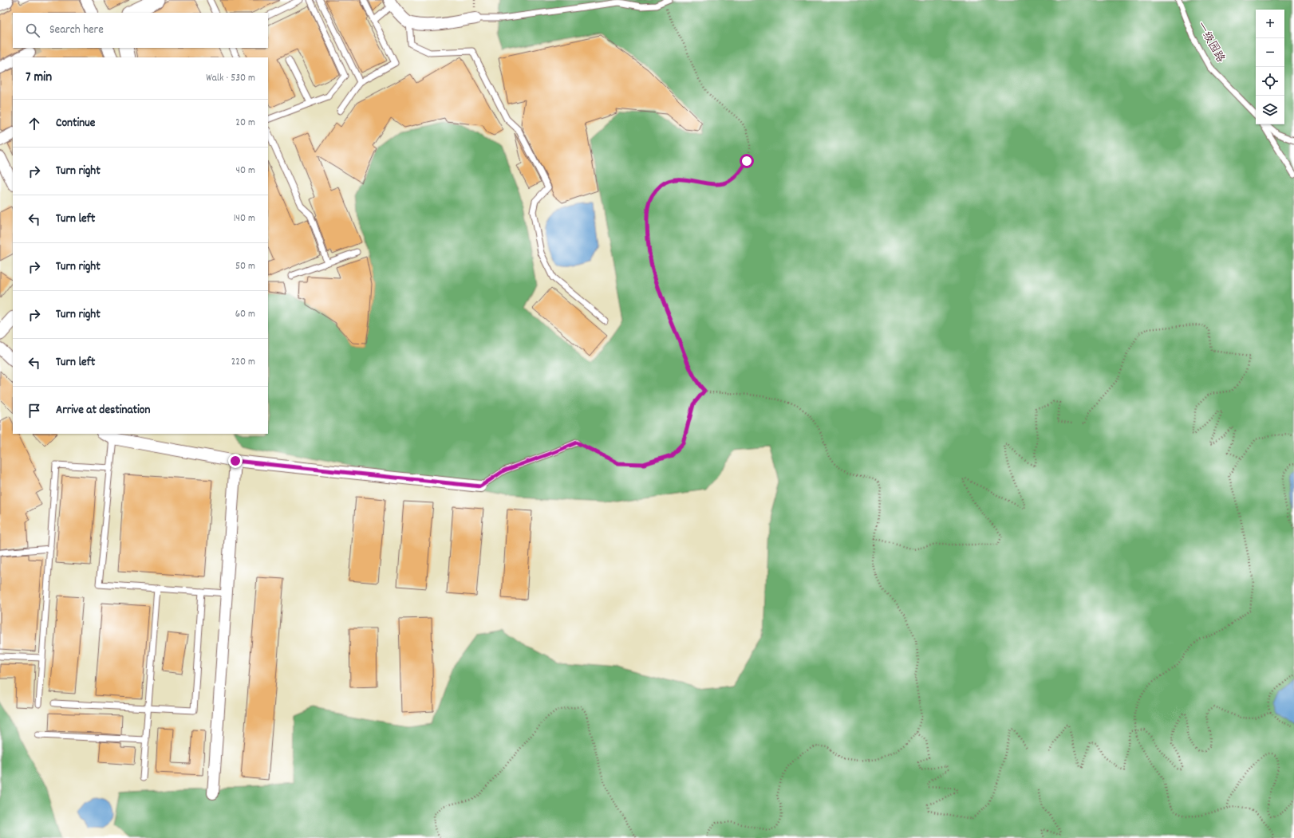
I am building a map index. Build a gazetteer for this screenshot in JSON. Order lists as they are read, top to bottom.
{
  "streets": {
    "lane": ["一级园路"]
  },
  "page": {
    "map_buttons": ["+", "−"],
    "search": "Search here",
    "heading": ["7 min", "Walk · 530 m"],
    "list": [
      ["Continue", "20 m"],
      ["Turn right", "40 m"],
      ["Turn left", "140 m"],
      ["Turn right", "50 m"],
      ["Turn right", "60 m"],
      ["Turn left", "220 m"],
      "Arrive at destination"
    ]
  }
}
